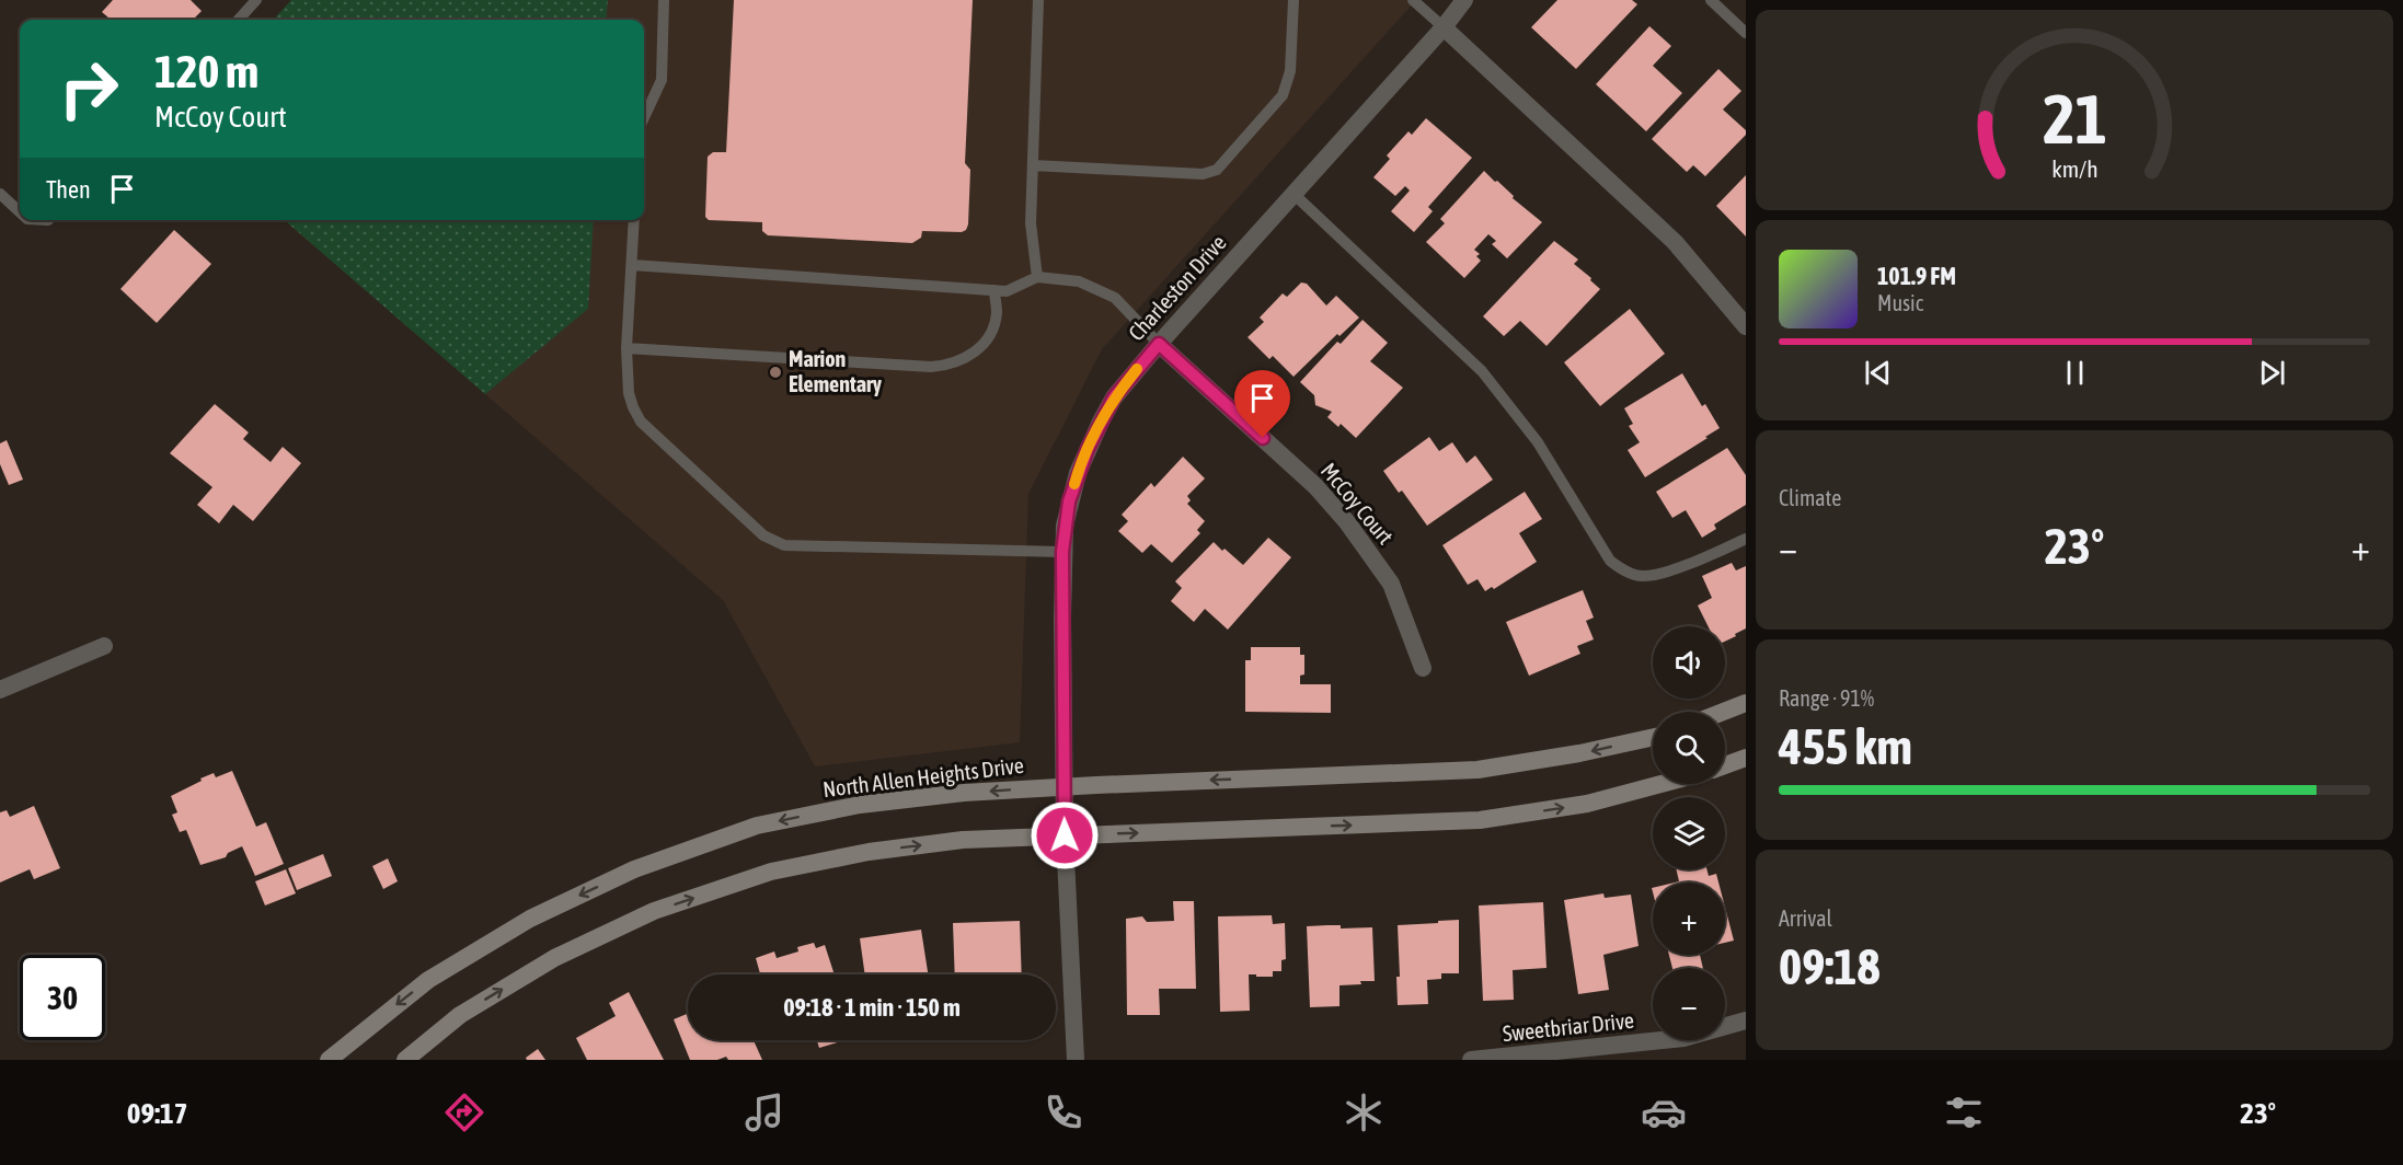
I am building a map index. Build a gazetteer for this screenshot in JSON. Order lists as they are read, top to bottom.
{
  "streets": {
    "main road": ["North Allen Heights Drive"],
    "street": ["Charleston Drive", "McCoy Court", "Sweetbriar Drive"]
  },
  "crossings": [
    ["Charleston Drive", "McCoy Court"],
    ["Charleston Drive", "North Allen Heights Drive"]
  ],
  "places": ["Marion Elementary"],
  "page": {
    "turn": ["120 m", "McCoy Court"],
    "then": "Then",
    "song": ["101.9 FM", "Music"],
    "tile": [
      "Climate",
      ["Range · 91%", "455 km"],
      ["Arrival", "09:18"]
    ],
    "heat": ["−", "23°", "+"],
    "map_buttons": ["+", "−"],
    "limit": "30",
    "trip": "09:18 · 1 min · 150 m",
    "tabs": ["09:17", "23°"],
    "gauge": ["21", "km/h"]
  }
}
